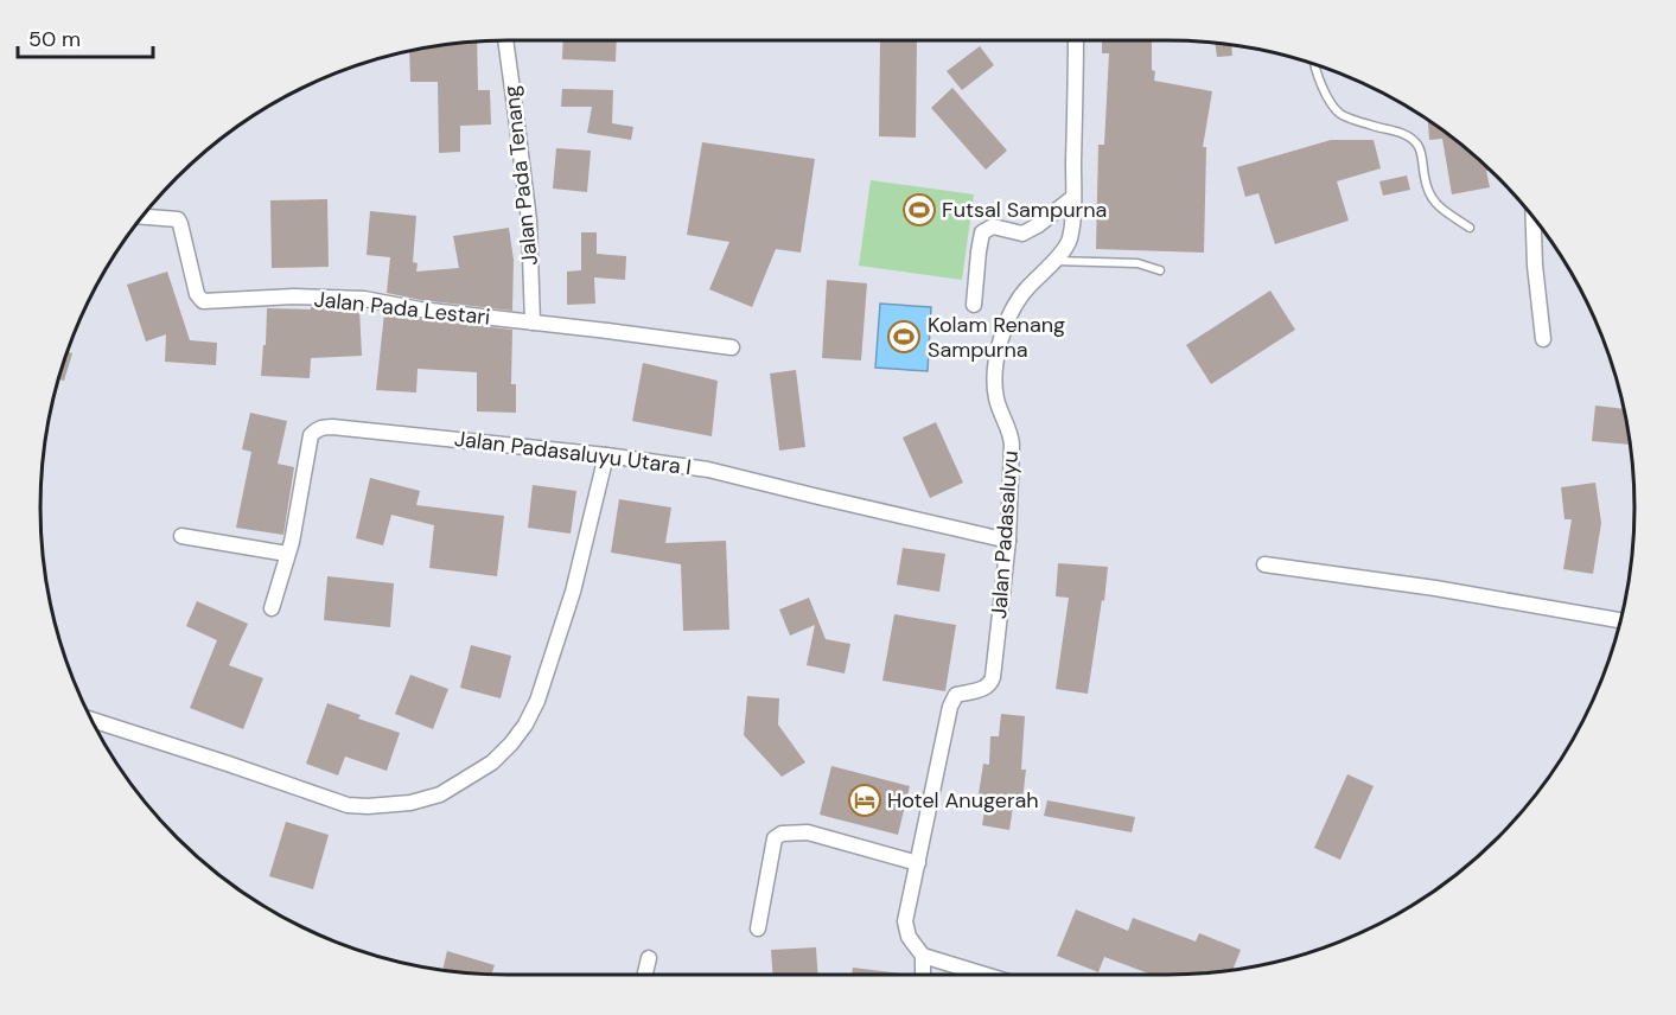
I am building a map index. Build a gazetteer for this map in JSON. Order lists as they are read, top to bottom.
{
  "streets": {
    "street": [
      "Jalan Pada Tenang",
      "Jalan Pada Lestari",
      "Jalan Padasaluyu Utara I",
      "Jalan Padasaluyu"
    ]
  },
  "crossings": [
    ["Jalan Pada Tenang", "Jalan Pada Lestari"],
    ["Jalan Padasaluyu Utara I", "Jalan Padasaluyu"]
  ],
  "places": {
    "sports": ["Futsal Sampurna", "Kolam Renang Sampurna"],
    "hotel": ["Hotel Anugerah"]
  },
  "scale_bar": "50 m"
}
